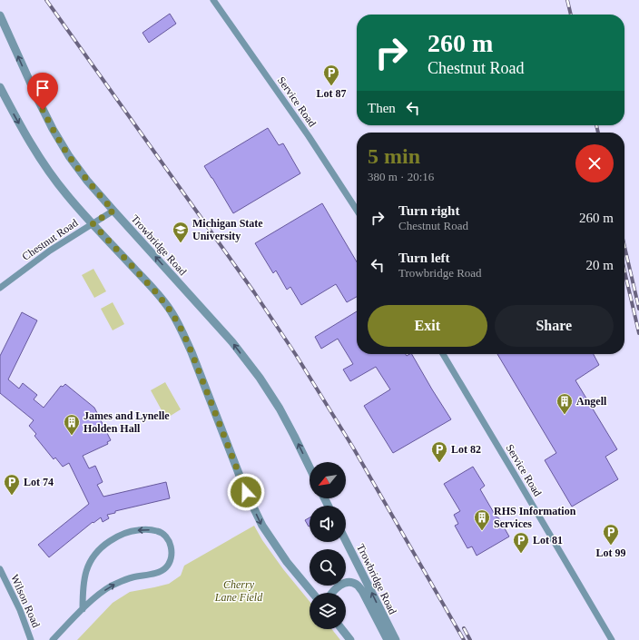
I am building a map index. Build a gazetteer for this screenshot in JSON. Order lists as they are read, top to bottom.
{
  "streets": {
    "street": [
      "Service Road",
      "Chestnut Road",
      "Trowbridge Road",
      "Wilson Road"
    ]
  },
  "crossings": [
    ["Chestnut Road", "Trowbridge Road"]
  ],
  "parks": ["Cherry Lane Field"],
  "places": {
    "parking": [
      "Lot 87",
      "Lot 82",
      "Lot 74",
      "Lot 99",
      "Lot 81"
    ],
    "school or university": ["Michigan State University"],
    "building": ["Angell", "James and Lynelle Holden Hall", "RHS Information Services"]
  },
  "north": "bottom left",
  "page": {
    "turn": ["260 m", "Chestnut Road"],
    "then": "Then",
    "heading": ["5 min", "380 m · 20:16"],
    "list": [
      {
        "name": "Turn right",
        "note": "Chestnut Road",
        "value": "260 m"
      },
      {
        "name": "Turn left",
        "note": "Trowbridge Road",
        "value": "20 m"
      }
    ],
    "buttons": ["Exit", "Share"]
  }
}
